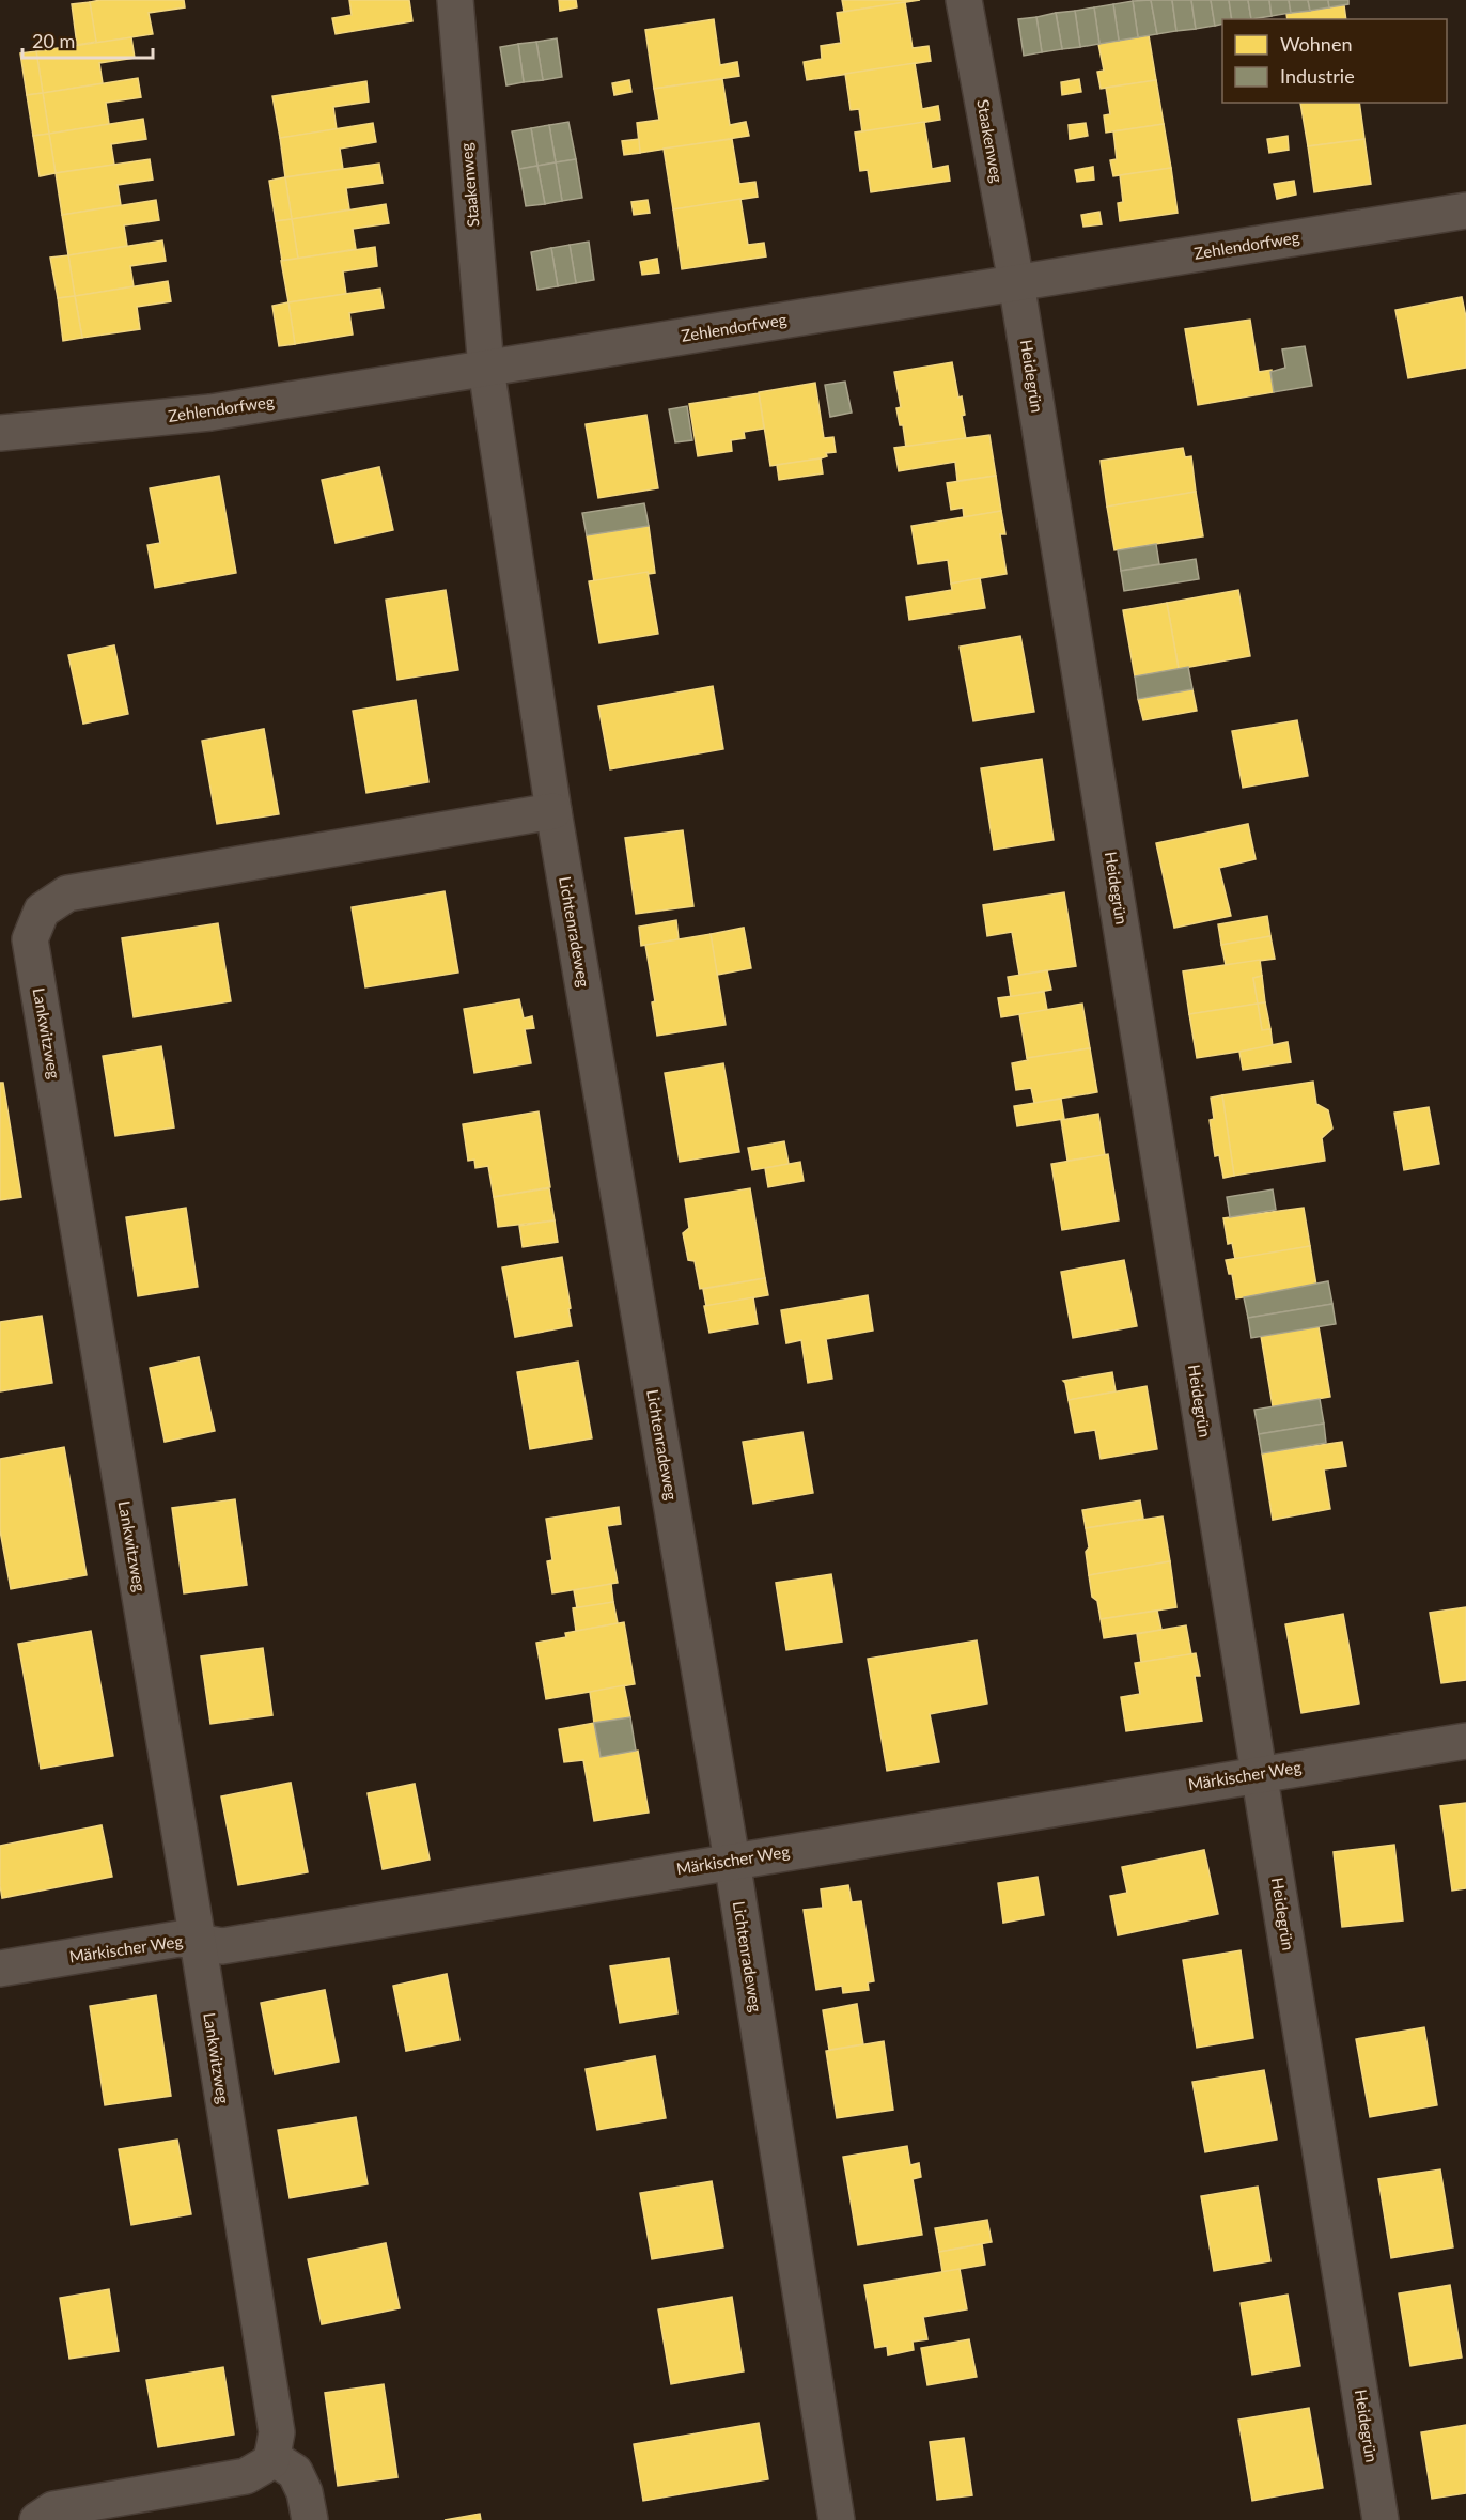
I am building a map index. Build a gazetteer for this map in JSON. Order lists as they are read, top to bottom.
{
  "streets": {
    "street": [
      "Staakenweg",
      "Zehlendorfweg",
      "Heidegrün",
      "Lichtenradeweg",
      "Lankwitzweg",
      "Märkischer Weg"
    ]
  },
  "crossings": [
    ["Staakenweg", "Zehlendorfweg"],
    ["Staakenweg", "Heidegrün"],
    ["Staakenweg", "Lichtenradeweg"],
    ["Zehlendorfweg", "Heidegrün"],
    ["Zehlendorfweg", "Lichtenradeweg"],
    ["Heidegrün", "Märkischer Weg"],
    ["Lichtenradeweg", "Lankwitzweg"],
    ["Lichtenradeweg", "Märkischer Weg"],
    ["Lankwitzweg", "Märkischer Weg"]
  ],
  "legend": ["Wohnen", "Industrie"],
  "scale_bar": "20 m"
}
